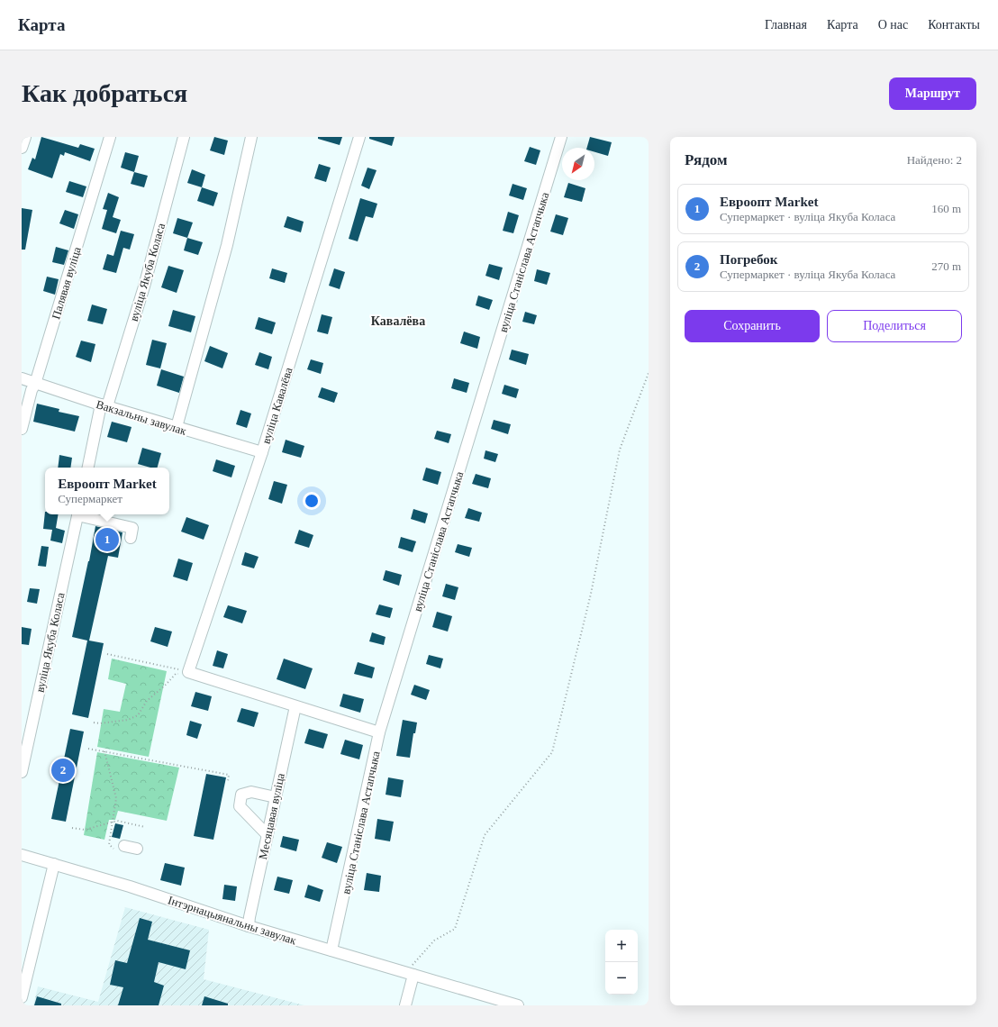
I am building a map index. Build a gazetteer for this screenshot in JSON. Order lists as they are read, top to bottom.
{
  "streets": {
    "street": [
      "вуліца Станіслава Астапчыка",
      "вуліца Якуба Коласа",
      "Палявая вуліца",
      "вуліца Кавалёва",
      "Вакзальны завулак",
      "Месяцавая вуліца",
      "Інтэрнацыянальны завулак"
    ]
  },
  "crossings": [
    ["вуліца Станіслава Астапчыка", "Інтэрнацыянальны завулак"],
    ["вуліца Якуба Коласа", "Вакзальны завулак"],
    ["Палявая вуліца", "Вакзальны завулак"],
    ["вуліца Кавалёва", "Вакзальны завулак"],
    ["Месяцавая вуліца", "Інтэрнацыянальны завулак"]
  ],
  "districts": ["Кавалёва"],
  "north": "bottom left",
  "page": {
    "header": "Карта",
    "nav": [
      "Главная",
      "Карта",
      "О нас",
      "Контакты"
    ],
    "buttons": [
      "Маршрут",
      ["Сохранить", "Поделиться"]
    ],
    "title": "Как добраться",
    "heading": ["Рядом", "Найдено: 2"],
    "list": [
      {
        "mark": "1",
        "name": "Евроопт Market",
        "note": "Супермаркет · вуліца Якуба Коласа",
        "value": "160 m"
      },
      {
        "mark": "2",
        "name": "Погребок",
        "note": "Супермаркет · вуліца Якуба Коласа",
        "value": "270 m"
      }
    ],
    "popup": ["Евроопт Market", "Супермаркет"],
    "pins": ["1", "2"],
    "map_buttons": ["+", "−"]
  }
}
